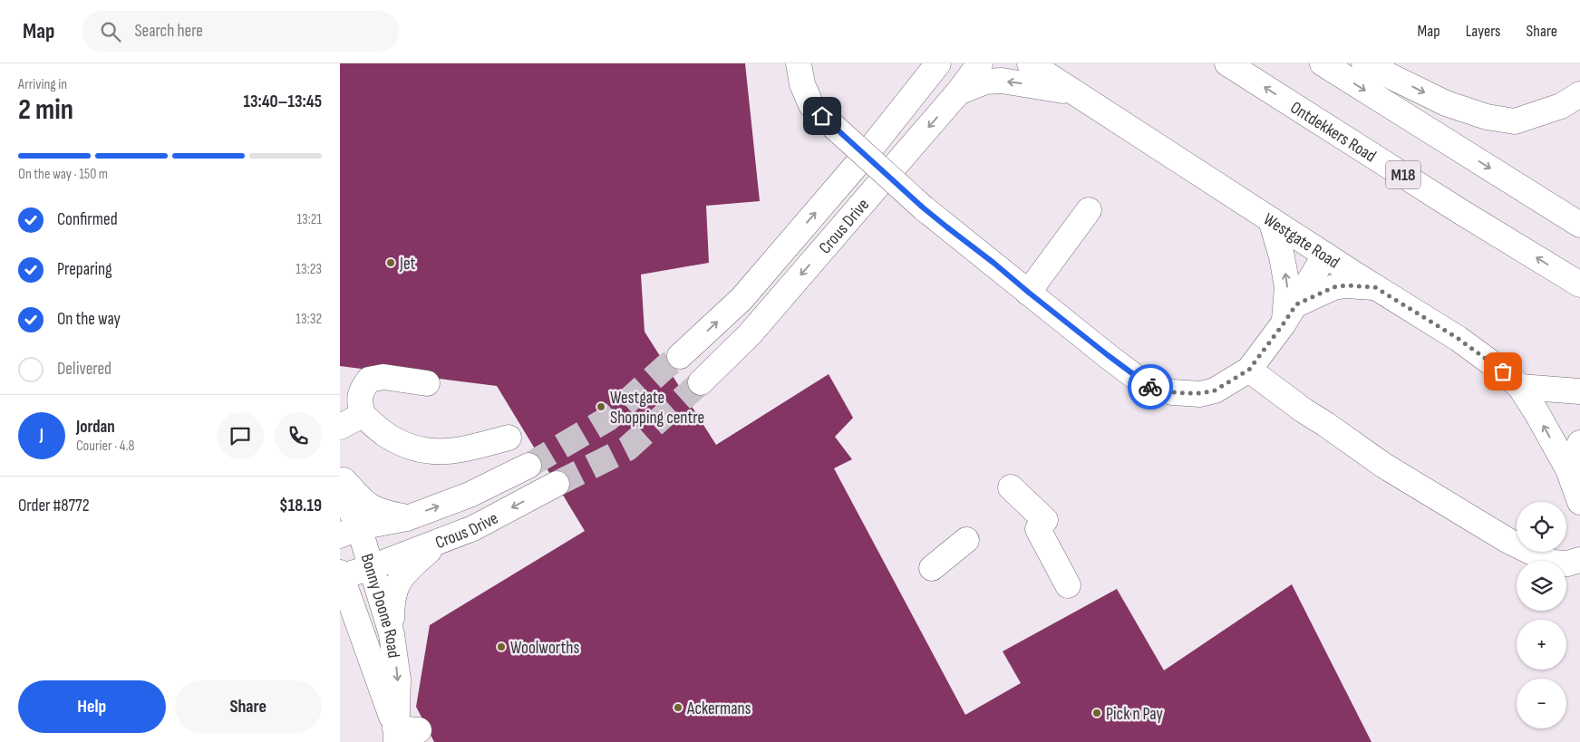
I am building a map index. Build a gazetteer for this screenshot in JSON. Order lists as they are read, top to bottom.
{
  "streets": {
    "street": [
      "Ontdekkers Road",
      "M18",
      "Crous Drive",
      "Westgate Road",
      "Bonny Doone Road"
    ]
  },
  "crossings": [
    ["Crous Drive", "Bonny Doone Road"]
  ],
  "places": [
    "Jet",
    "Westgate Shopping centre",
    "Woolworths",
    "Ackermans",
    "Pick n Pay"
  ],
  "page": {
    "header": "Map",
    "search": "Search here",
    "nav": ["Map", "Layers", "Share"],
    "heading": ["2 min", "Arriving in", "13:40–13:45"],
    "panel": [
      "Jordan",
      "Courier · 4.8",
      "Order #8772",
      "$18.19"
    ],
    "bar": "On the way · 150 m",
    "list": [
      ["Confirmed", "13:21"],
      ["Preparing", "13:23"],
      ["On the way", "13:32"],
      "Delivered"
    ],
    "round": "J",
    "map_buttons": ["+", "−"],
    "buttons": ["Help", "Share"]
  }
}
